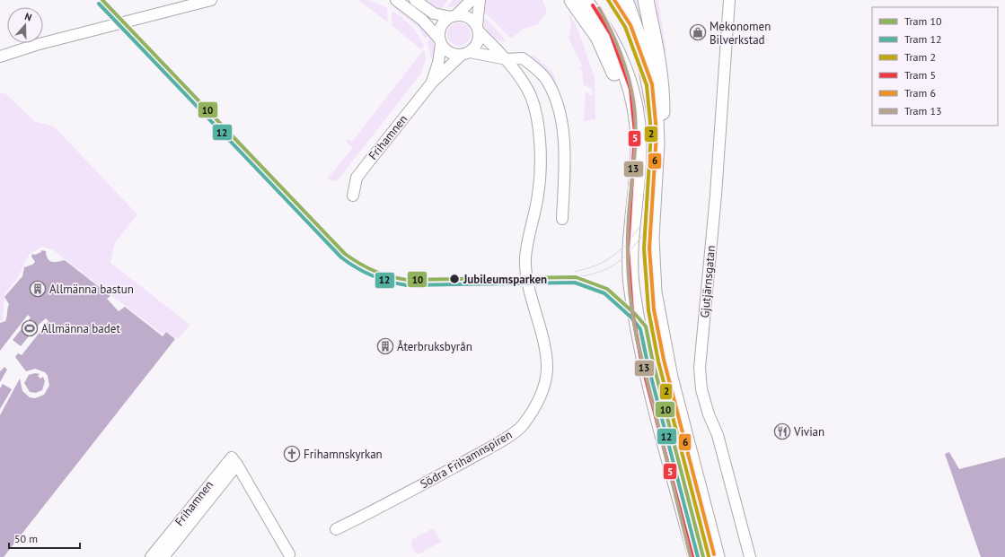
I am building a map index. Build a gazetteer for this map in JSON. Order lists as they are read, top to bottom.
{
  "streets": {
    "street": ["Frihamnen", "Gjutjärnsgatan", "Södra Frihamnspiren"]
  },
  "places": {
    "shop": ["Mekonomen Bilverkstad"],
    "other": ["Jubileumsparken"],
    "building": ["Allmänna bastun", "Återbruksbyrån"],
    "sports": ["Allmänna badet"],
    "restaurant": ["Vivian"],
    "church": ["Frihamnskyrkan"]
  },
  "lines": [
    "tram line 10",
    "tram line 2",
    "tram line 6",
    "tram line 12",
    "tram line 5",
    "tram line 13"
  ],
  "legend": [
    "Tram 10",
    "Tram 12",
    "Tram 2",
    "Tram 5",
    "Tram 6",
    "Tram 13"
  ],
  "scale_bar": "50 m",
  "north": "top"
}
